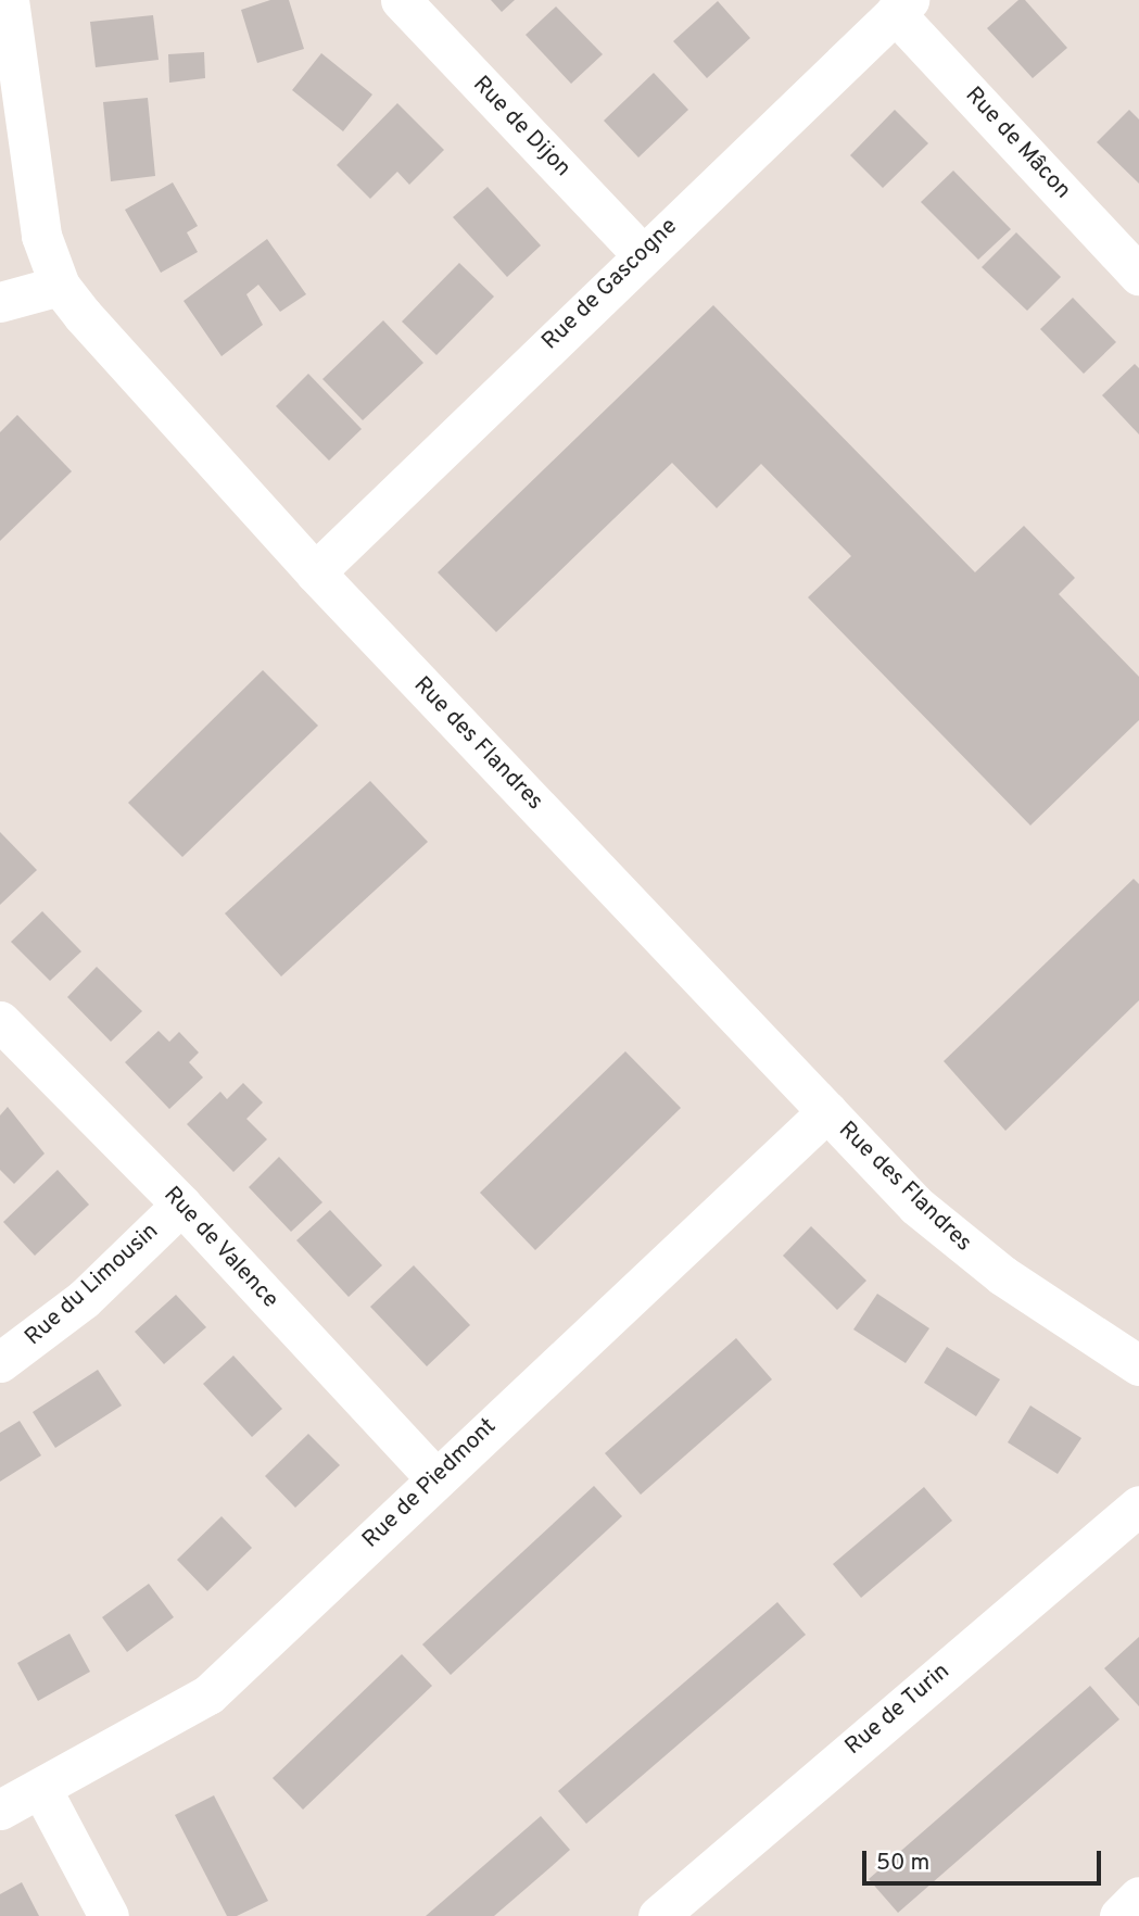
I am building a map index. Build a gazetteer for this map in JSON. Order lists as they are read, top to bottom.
{
  "streets": {
    "street": [
      "Rue de Dijon",
      "Rue de Mâcon",
      "Rue de Gascogne",
      "Rue des Flandres",
      "Rue de Valence",
      "Rue du Limousin",
      "Rue de Piedmont",
      "Rue de Turin"
    ]
  },
  "crossings": [
    ["Rue de Dijon", "Rue de Gascogne"],
    ["Rue de Mâcon", "Rue de Gascogne"],
    ["Rue de Gascogne", "Rue des Flandres"],
    ["Rue des Flandres", "Rue de Piedmont"],
    ["Rue de Valence", "Rue du Limousin"],
    ["Rue de Valence", "Rue de Piedmont"]
  ],
  "scale_bar": "50 m"
}
